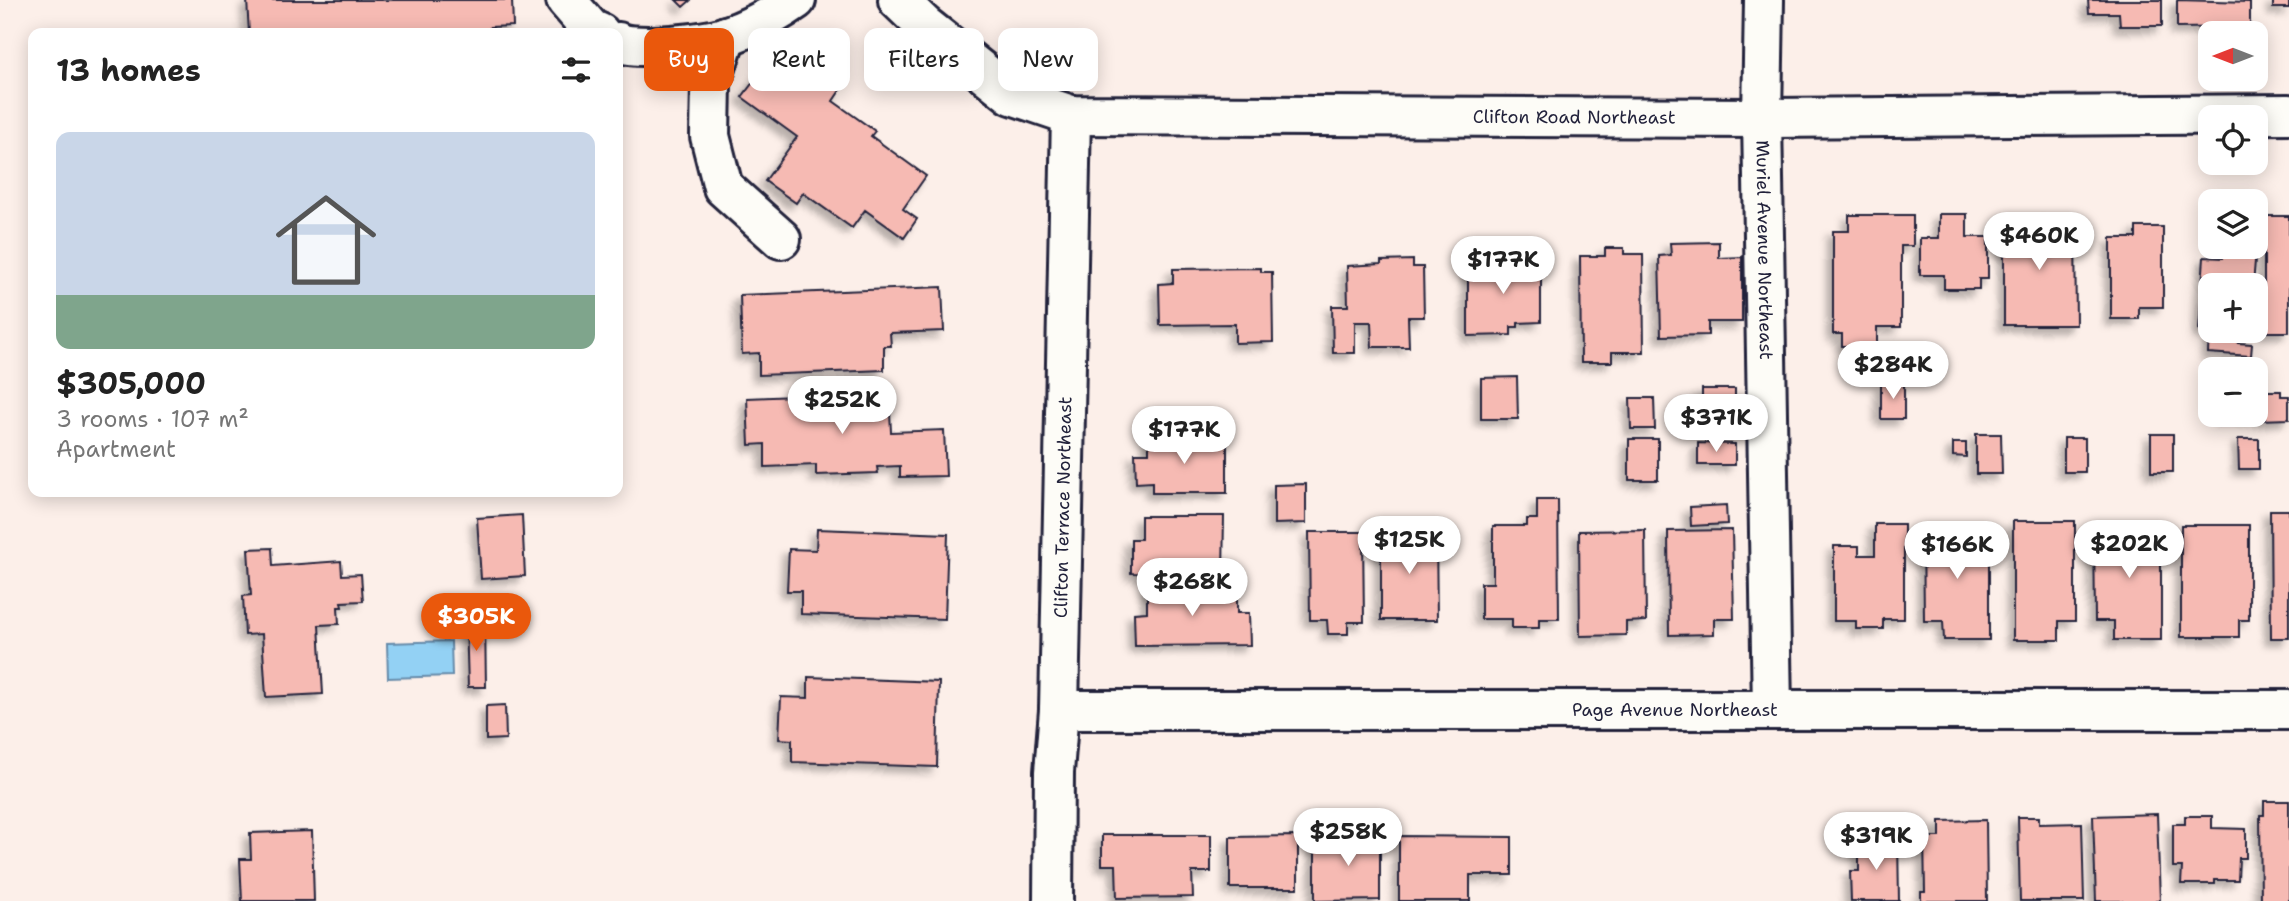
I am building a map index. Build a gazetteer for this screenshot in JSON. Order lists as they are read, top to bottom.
{
  "streets": {
    "street": [
      "Clifton Road Northeast",
      "Muriel Avenue Northeast",
      "Clifton Terrace Northeast",
      "Page Avenue Northeast"
    ]
  },
  "crossings": [
    ["Clifton Road Northeast", "Muriel Avenue Northeast"],
    ["Clifton Road Northeast", "Clifton Terrace Northeast"],
    ["Muriel Avenue Northeast", "Page Avenue Northeast"],
    ["Clifton Terrace Northeast", "Page Avenue Northeast"]
  ],
  "north": "left",
  "page": {
    "map_buttons": ["+", "−"],
    "chip": [
      "Buy",
      "Rent",
      "Filters",
      "New"
    ],
    "heading": "13 homes",
    "list": [
      {
        "name": "$305,000",
        "note": "3 rooms · 107 m² · Apartment"
      }
    ],
    "price": [
      "$460K",
      "$177K",
      "$284K",
      "$252K",
      "$371K",
      "$177K",
      "$125K",
      "$202K",
      "$166K",
      "$268K",
      "$305K",
      "$258K",
      "$319K"
    ]
  }
}
